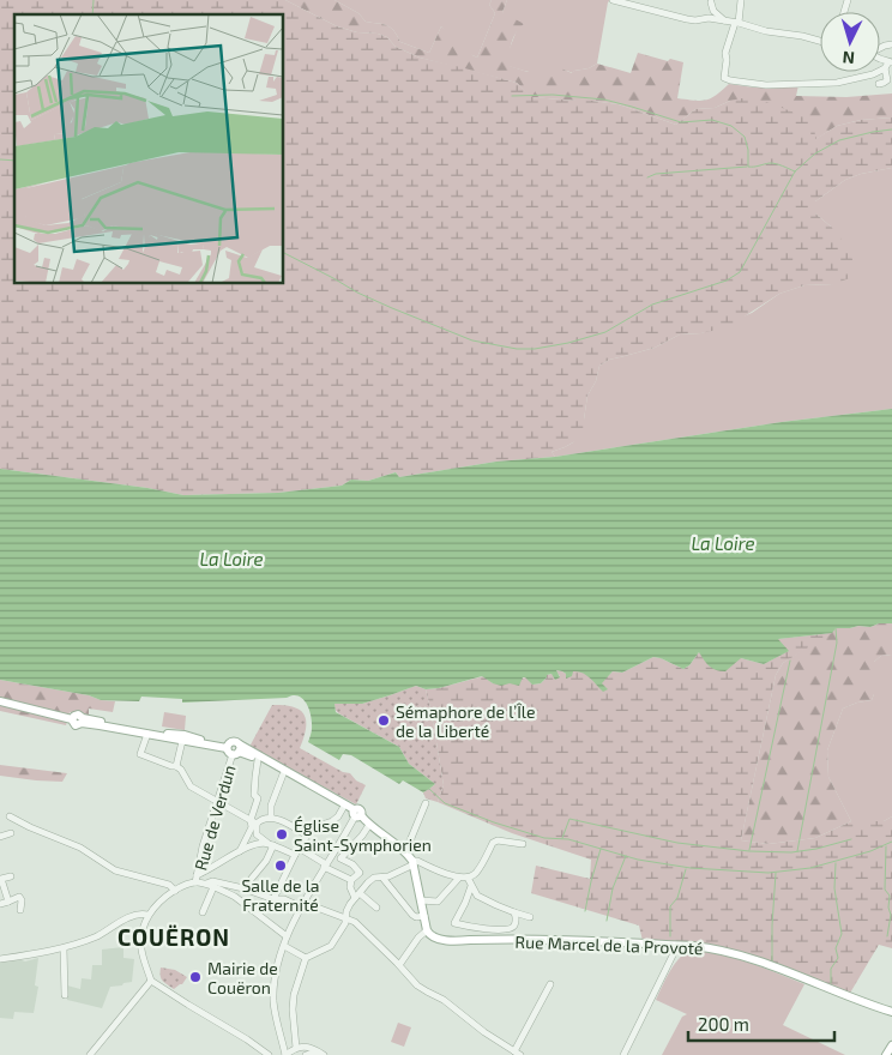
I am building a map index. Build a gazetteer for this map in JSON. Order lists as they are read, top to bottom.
{
  "streets": {
    "main road": ["Rue Marcel de la Provoté"],
    "street": ["Rue de Verdun"]
  },
  "districts": ["COUËRON"],
  "water": ["La Loire"],
  "places": [
    "Sémaphore de l’Île de la Liberté",
    "Église Saint-Symphorien",
    "Salle de la Fraternité",
    "Mairie de Couëron"
  ],
  "scale_bar": "200 m",
  "north": "bottom"
}
